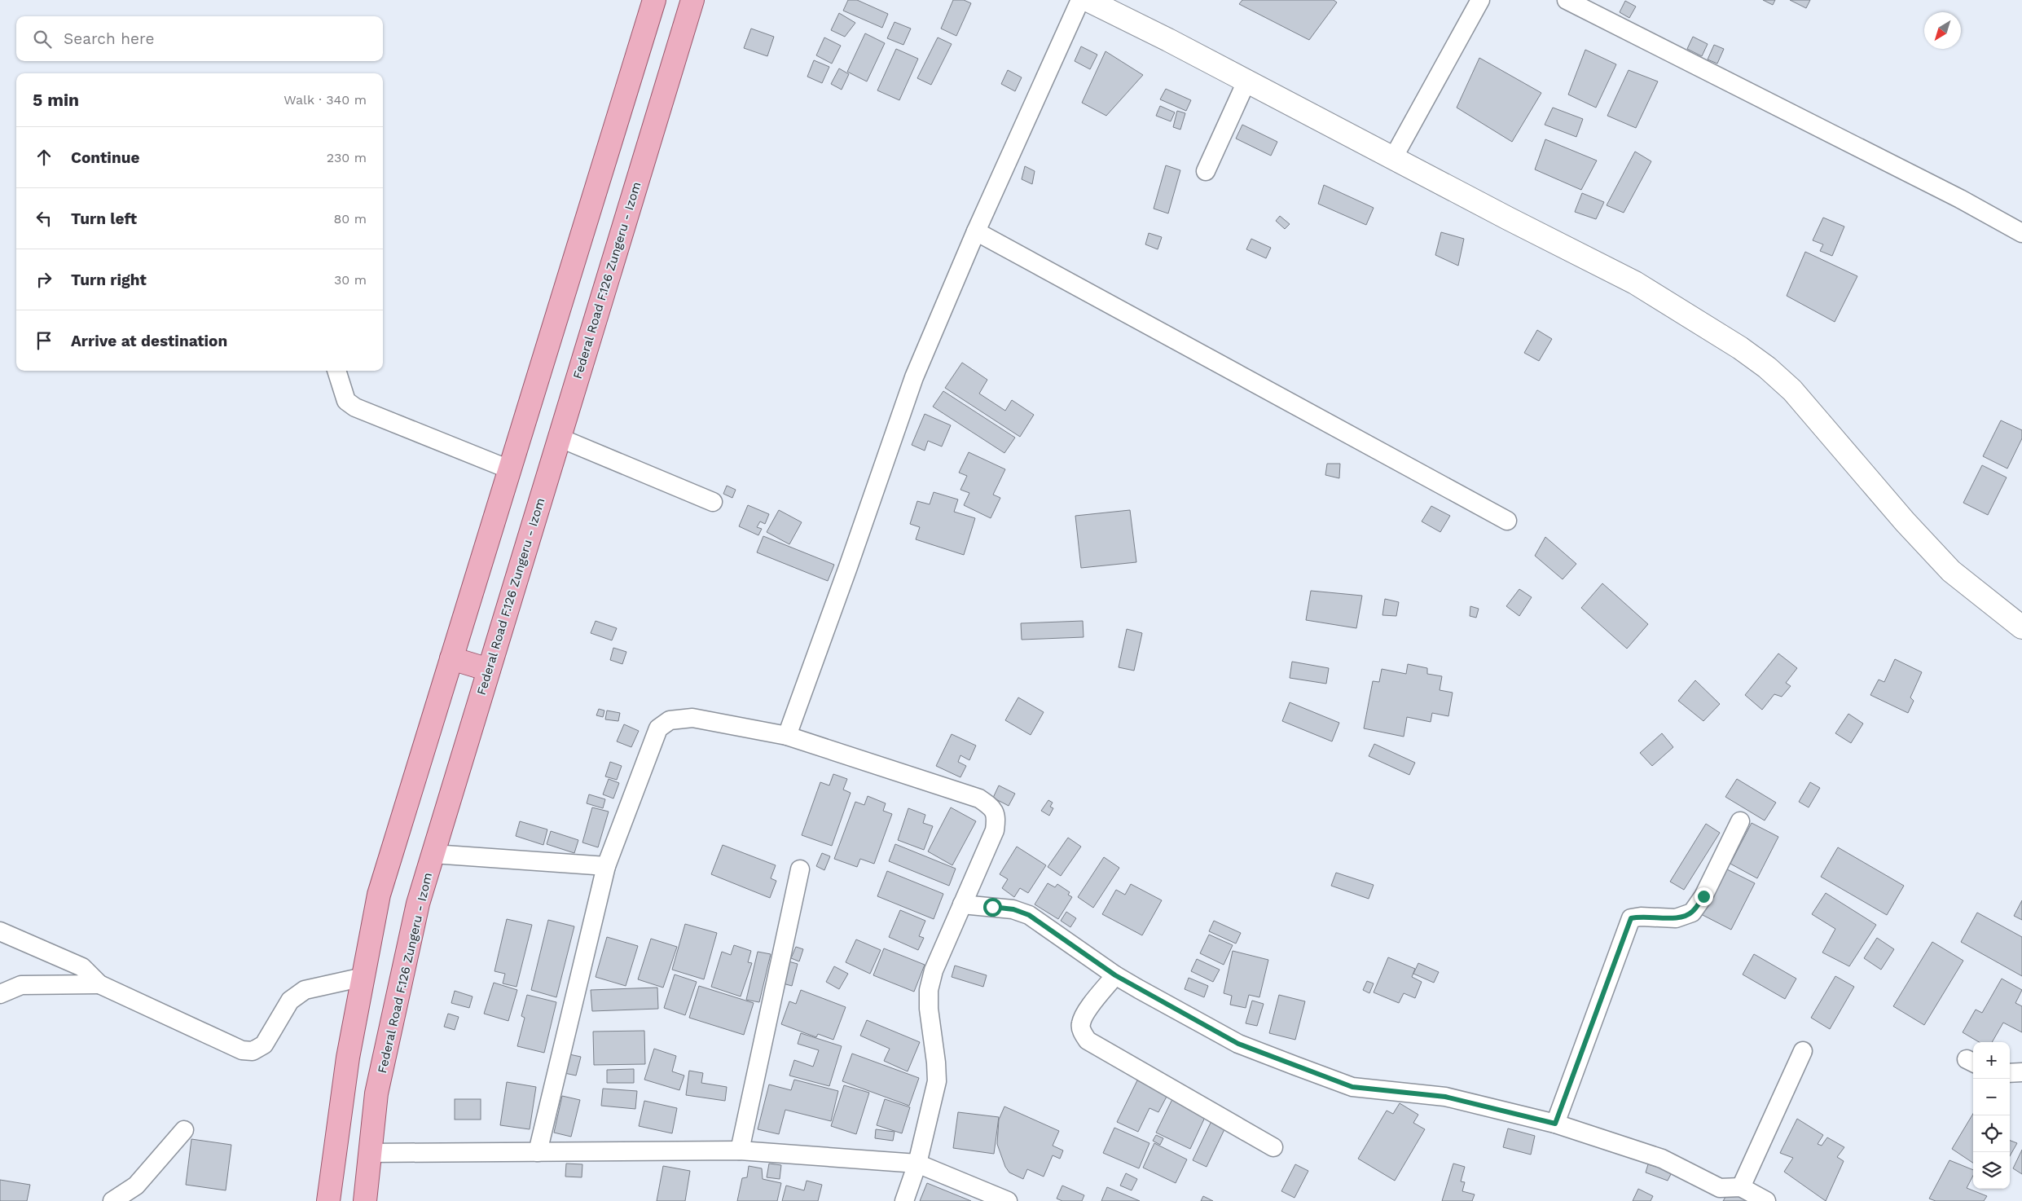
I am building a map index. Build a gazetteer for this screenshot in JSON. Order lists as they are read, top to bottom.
{
  "streets": {
    "main road": ["Federal Road F.126 Zungeru - Izom"]
  },
  "north": "bottom left",
  "page": {
    "search": "Search here",
    "heading": ["5 min", "Walk · 340 m"],
    "list": [
      ["Continue", "230 m"],
      ["Turn left", "80 m"],
      ["Turn right", "30 m"],
      "Arrive at destination"
    ],
    "map_buttons": ["+", "−"]
  }
}
